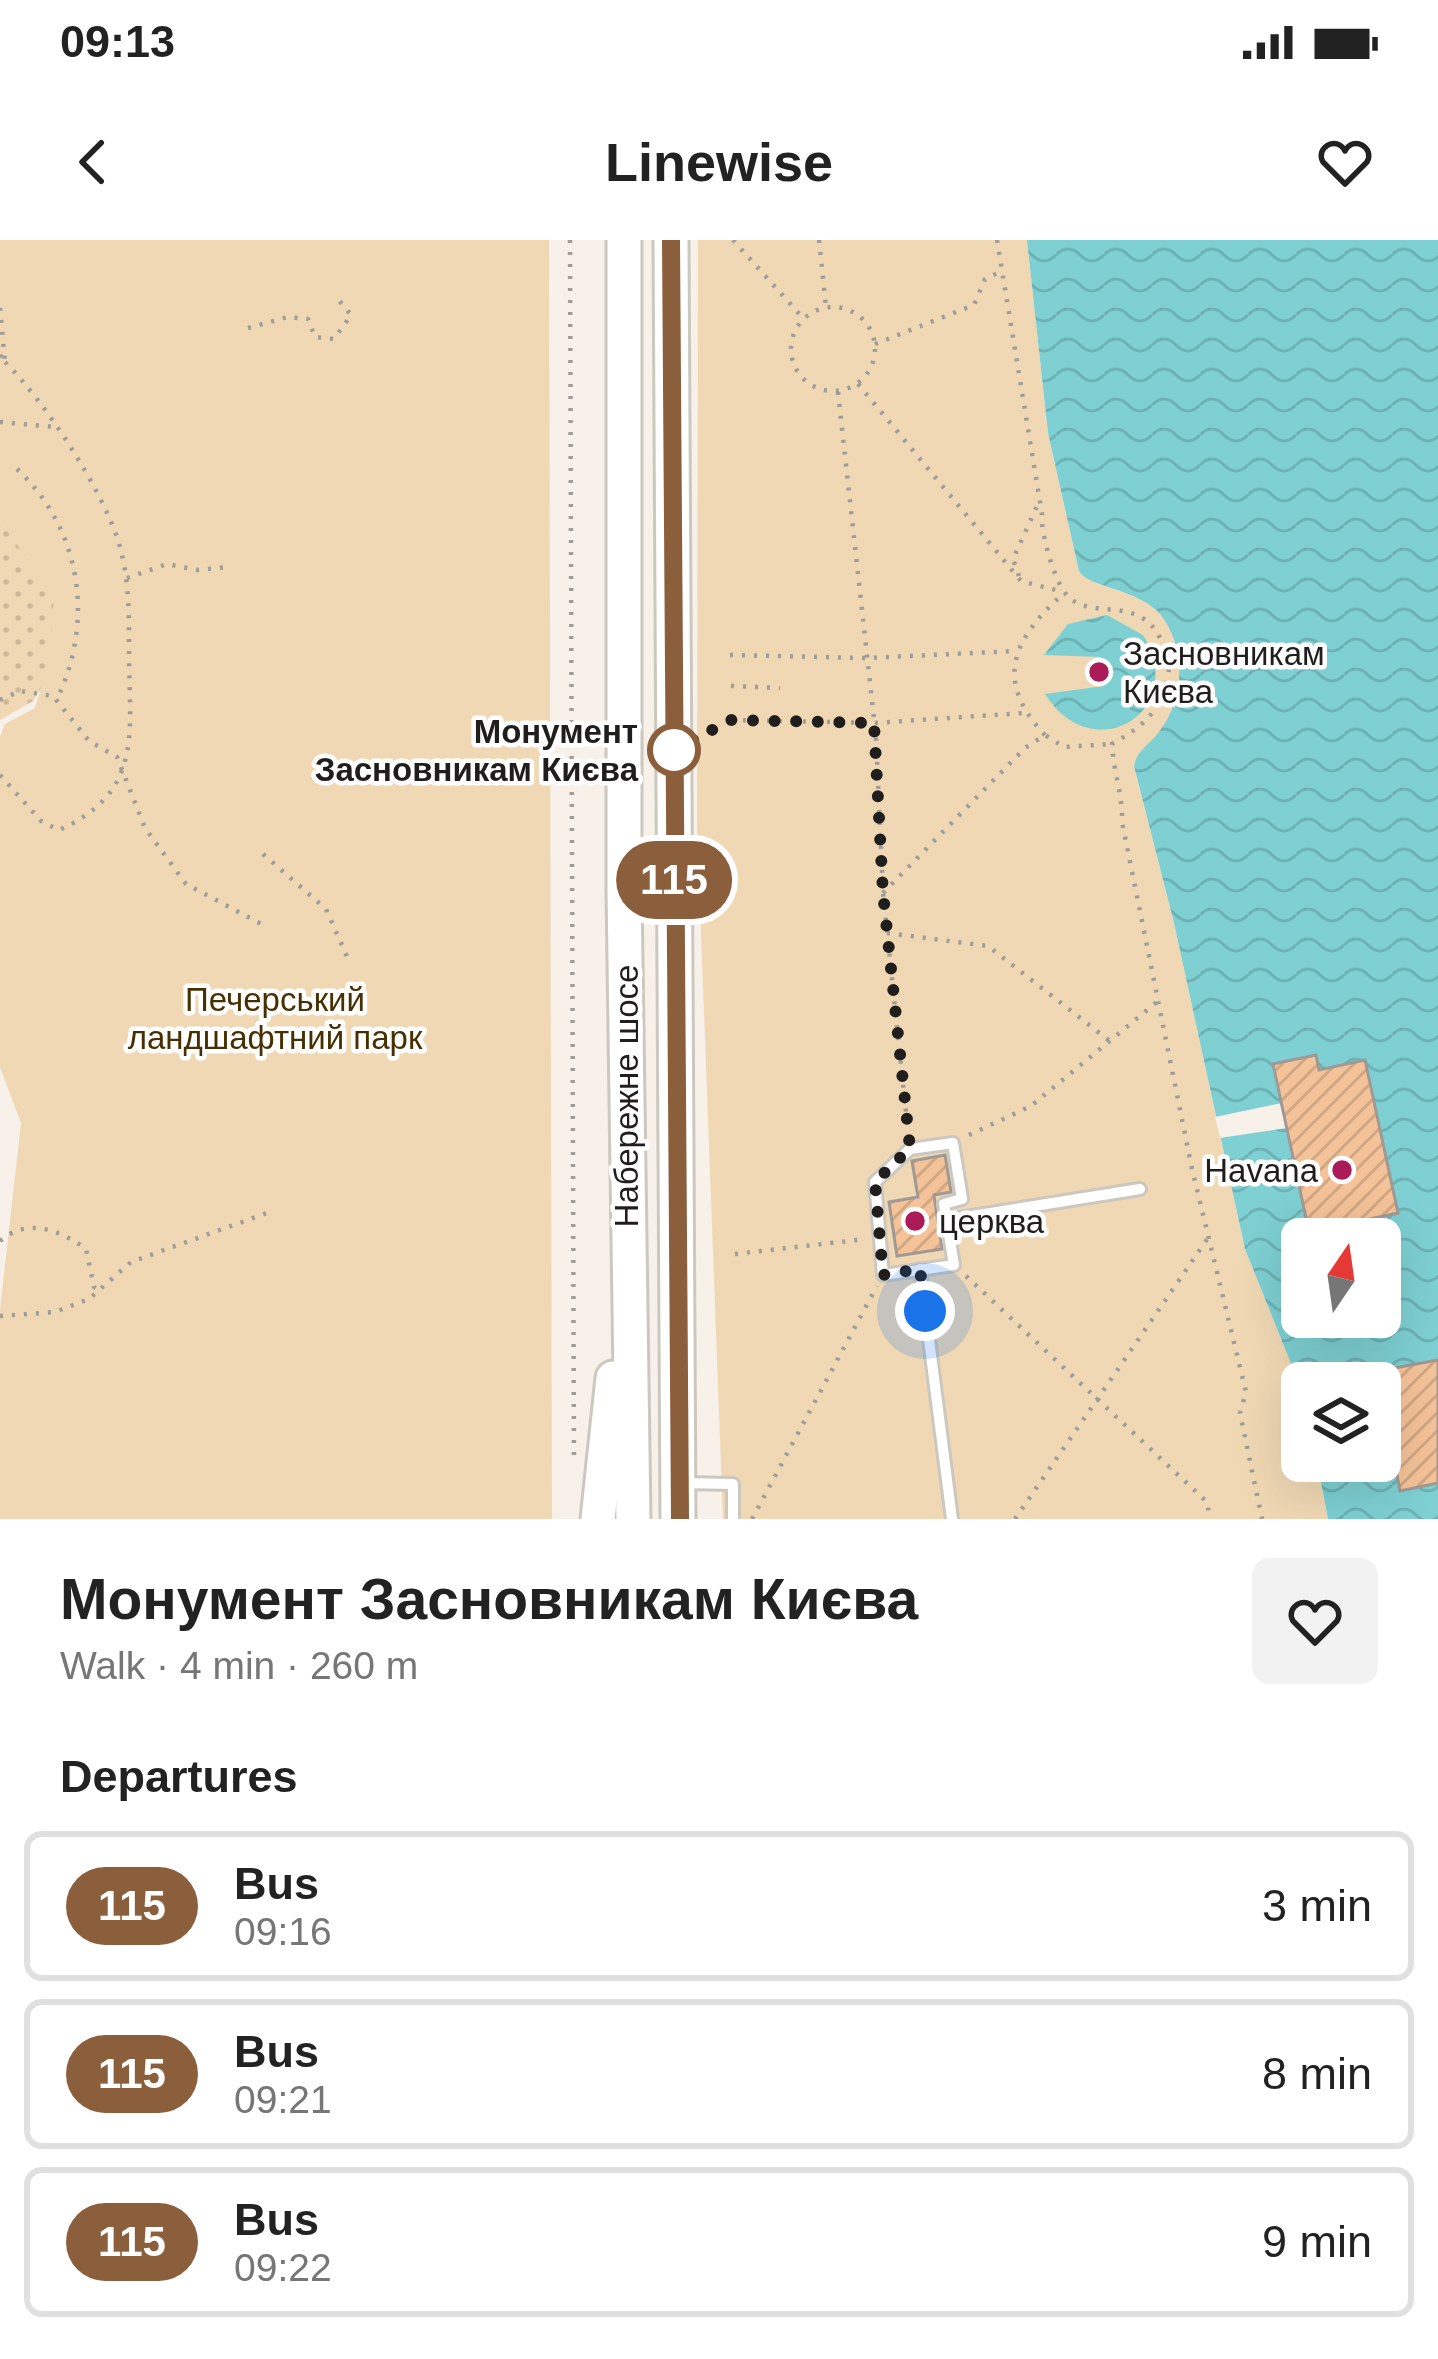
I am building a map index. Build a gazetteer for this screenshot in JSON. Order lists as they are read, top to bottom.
{
  "streets": {
    "main road": ["Набережне шосе"]
  },
  "parks": ["Печерський ландшафтний парк"],
  "places": [
    "Засновникам Києва",
    "Монумент Засновникам Києва",
    "Havana",
    "церква"
  ],
  "lines": ["bus line 115"],
  "north": "top",
  "page": {
    "status": "09:13",
    "header": "Linewise",
    "on_map": "115",
    "heading": [
      ["Монумент Засновникам Києва", "Walk · 4 min · 260 m"],
      "Departures"
    ],
    "list": [
      {
        "mark": "115",
        "name": "Bus",
        "note": "09:16",
        "value": "3 min"
      },
      {
        "mark": "115",
        "name": "Bus",
        "note": "09:21",
        "value": "8 min"
      },
      {
        "mark": "115",
        "name": "Bus",
        "note": "09:22",
        "value": "9 min"
      }
    ]
  }
}
